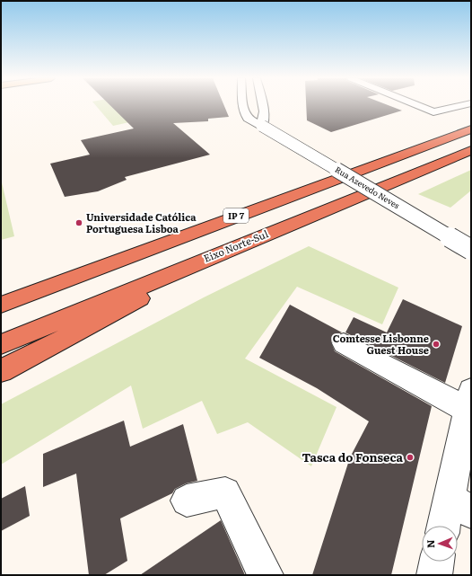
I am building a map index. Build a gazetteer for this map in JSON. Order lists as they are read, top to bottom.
{
  "streets": {
    "highway": ["IP 7", "Eixo Norte-Sul"],
    "street": ["Rua Azevedo Neves"]
  },
  "places": ["Universidade Católica Portuguesa Lisboa", "Comtesse Lisbonne Guest House", "Tasca do Fonseca"],
  "north": "left"
}
